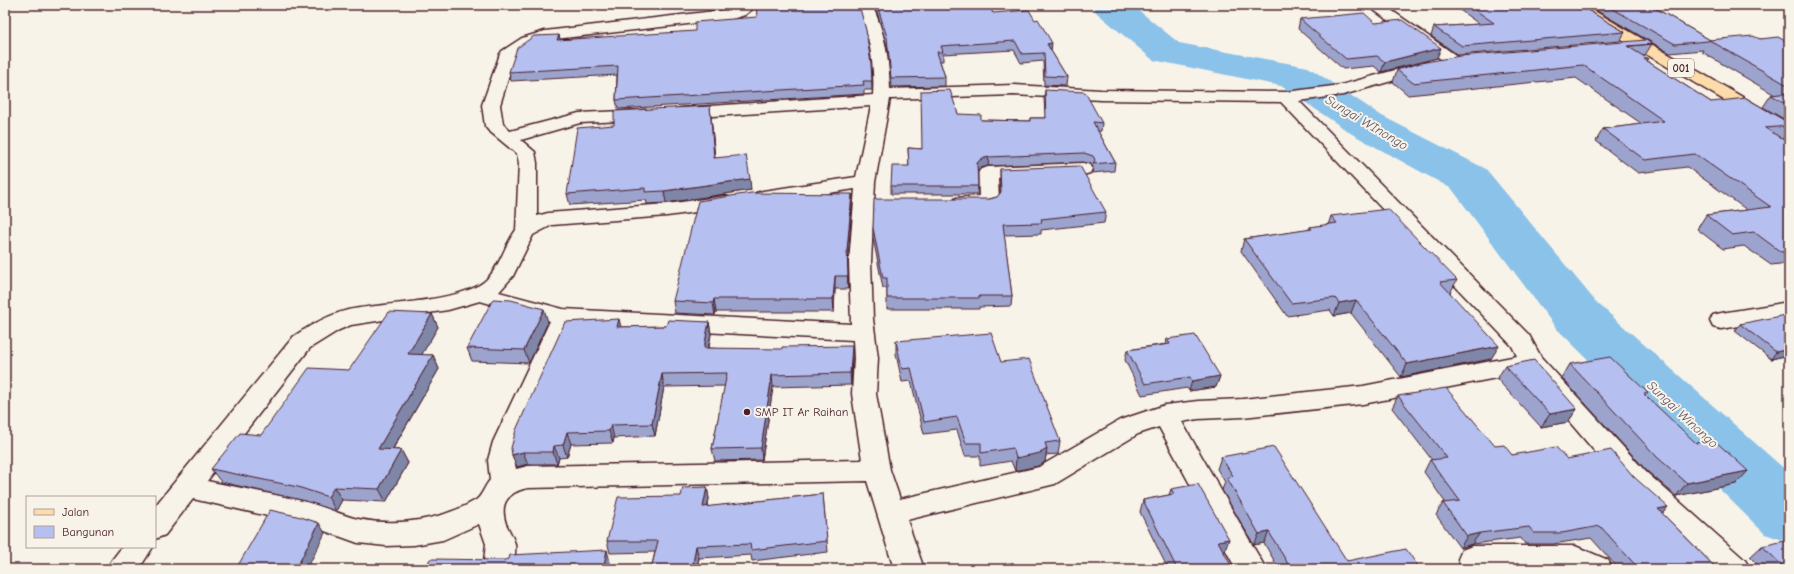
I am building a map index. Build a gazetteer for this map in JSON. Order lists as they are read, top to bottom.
{
  "streets": {
    "main road": ["001"]
  },
  "water": ["Sungai WInongo", "Sungai Winongo"],
  "places": ["SMP IT Ar Raihan"],
  "legend": ["Jalan", "Bangunan"]
}
